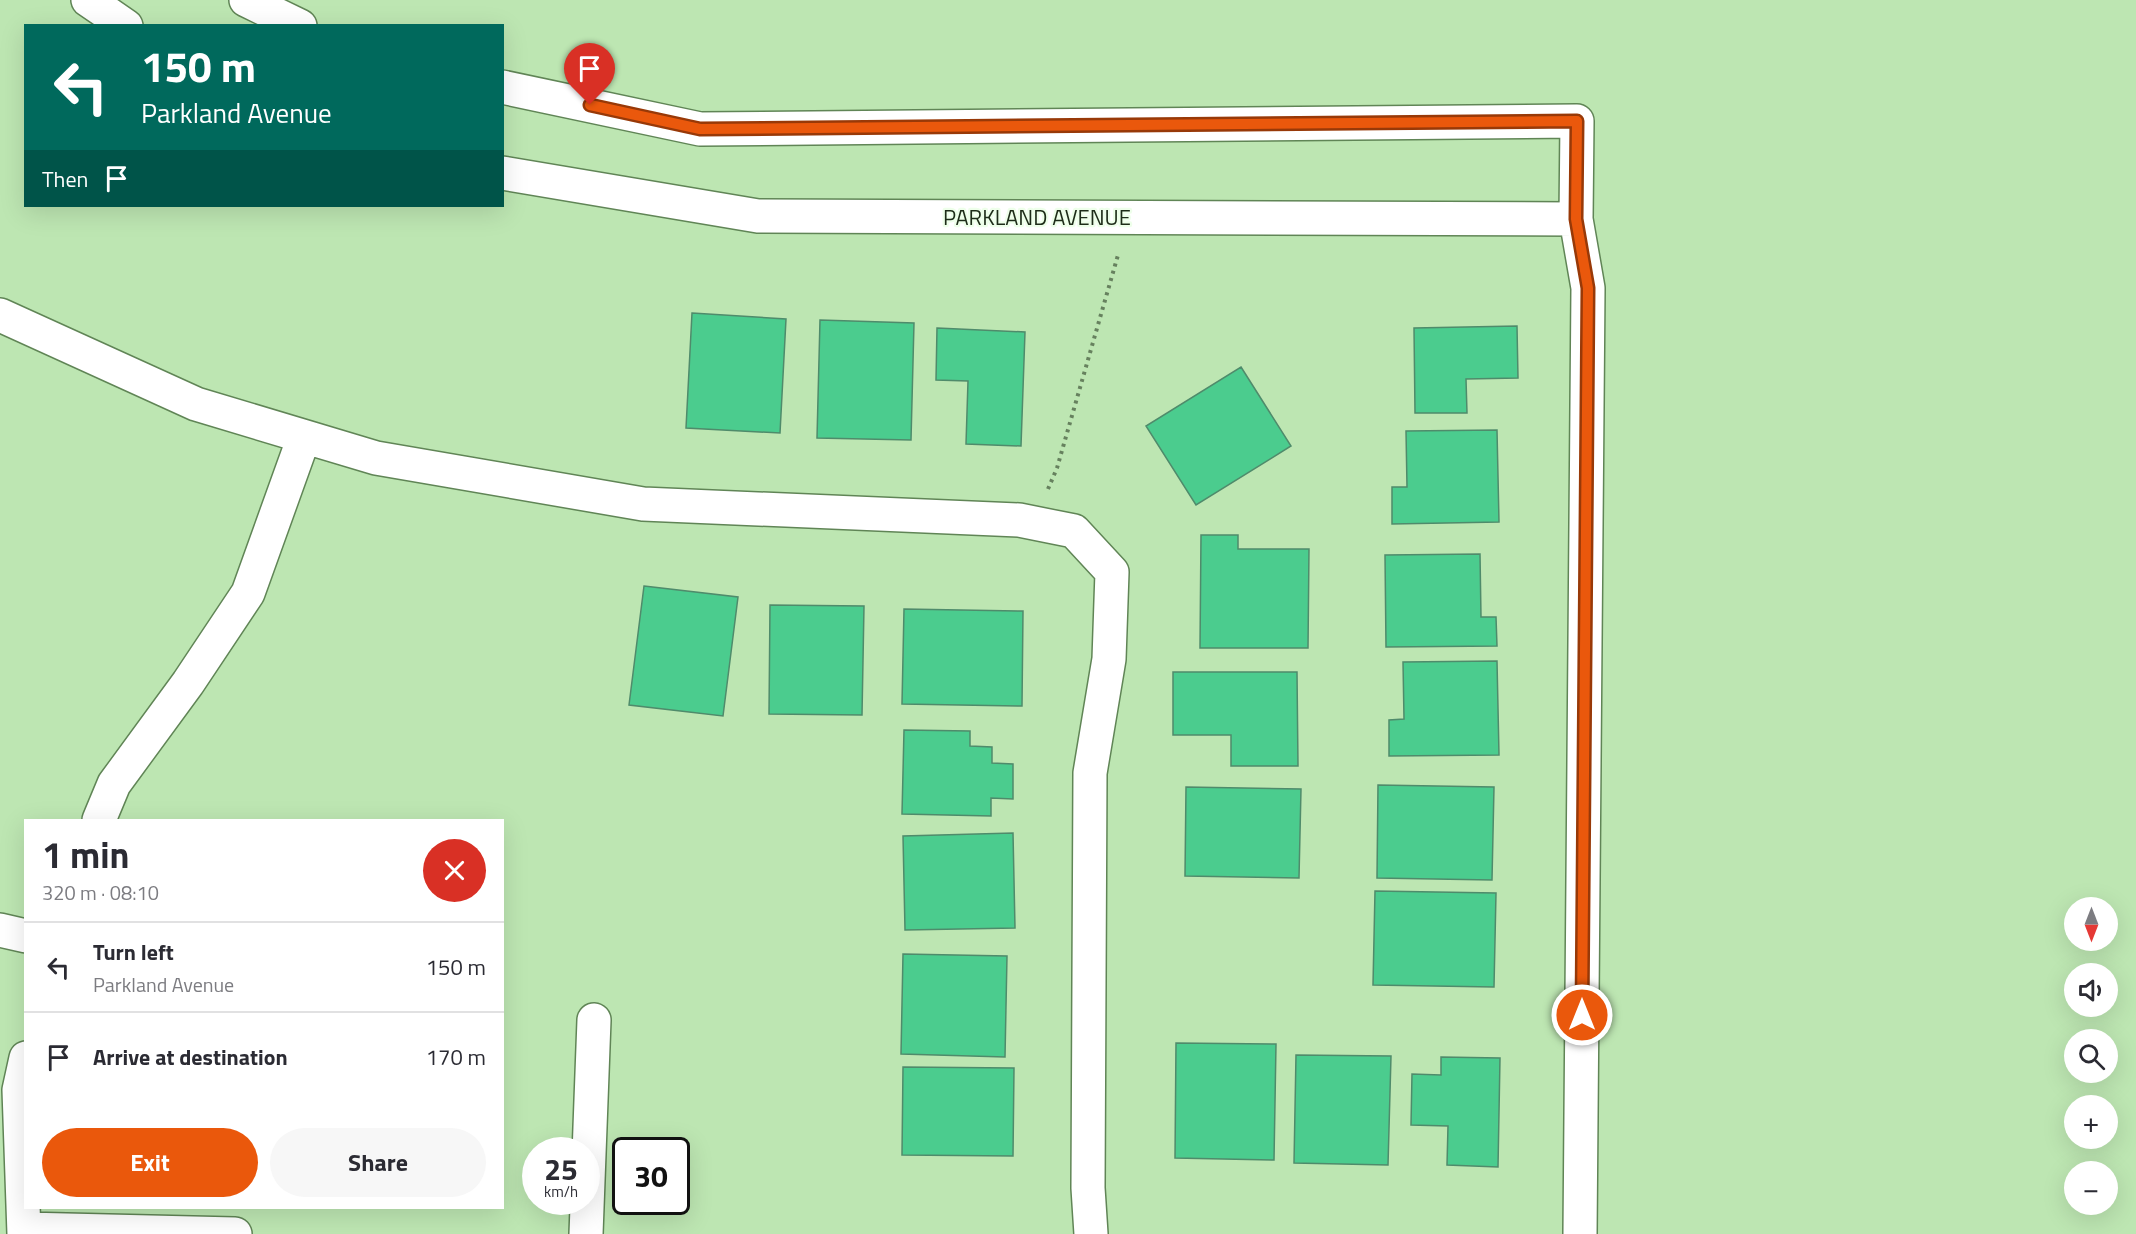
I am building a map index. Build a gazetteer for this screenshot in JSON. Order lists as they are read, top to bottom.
{
  "streets": {
    "street": ["PARKLAND AVENUE"]
  },
  "north": "bottom",
  "page": {
    "turn": ["150 m", "Parkland Avenue"],
    "then": "Then",
    "heading": ["1 min", "320 m · 08:10"],
    "map_buttons": ["+", "−"],
    "list": [
      {
        "name": "Turn left",
        "note": "Parkland Avenue",
        "value": "150 m"
      },
      {
        "name": "Arrive at destination",
        "value": "170 m"
      }
    ],
    "buttons": ["Exit", "Share"],
    "speed": "25 km/h",
    "limit": "30"
  }
}
